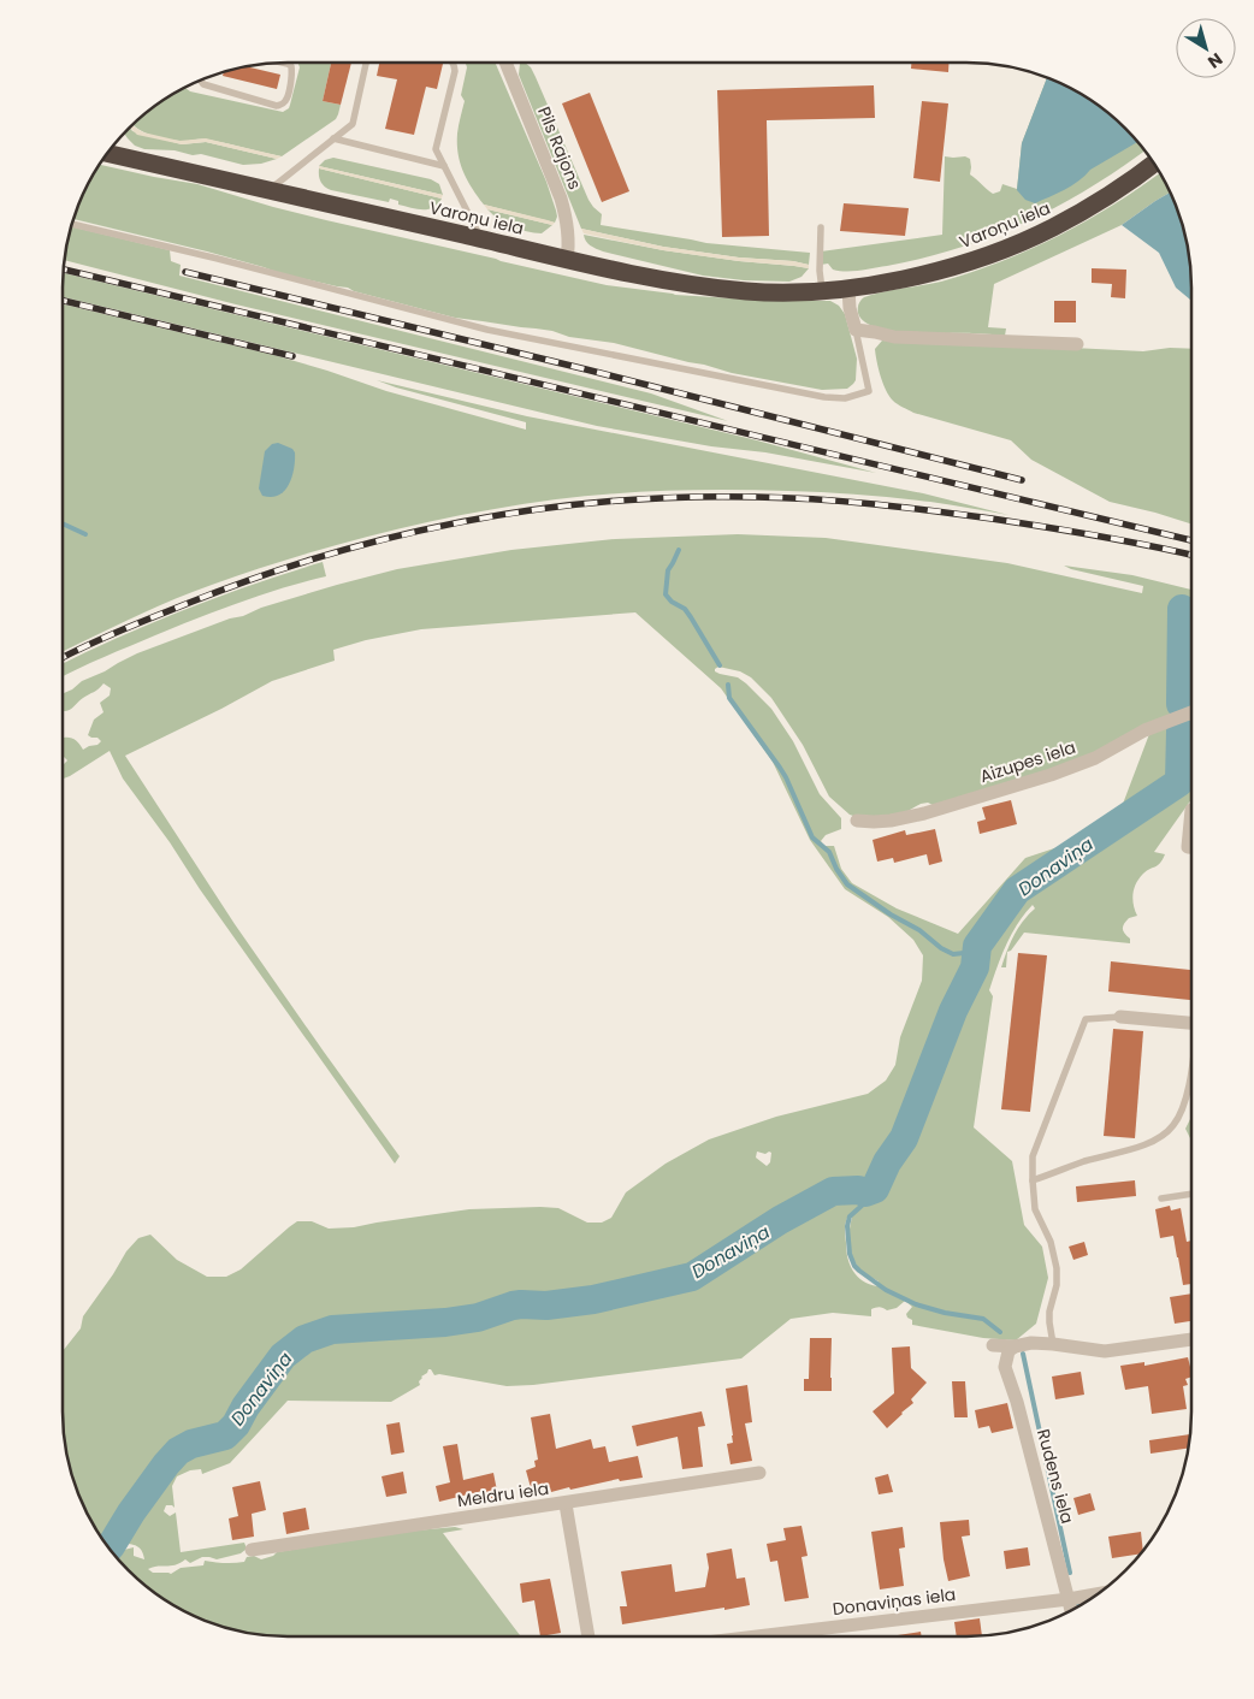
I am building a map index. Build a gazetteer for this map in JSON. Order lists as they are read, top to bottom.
{
  "streets": {
    "highway": ["Varoņu iela"],
    "street": [
      "Pils Rajons",
      "Aizupes iela",
      "Rudens iela",
      "Meldru iela",
      "Donaviņas iela"
    ]
  },
  "crossings": [
    ["Pils Rajons", "Varoņu iela"],
    ["Rudens iela", "Donaviņas iela"]
  ],
  "water": ["Donaviņa"],
  "north": "bottom right"
}
